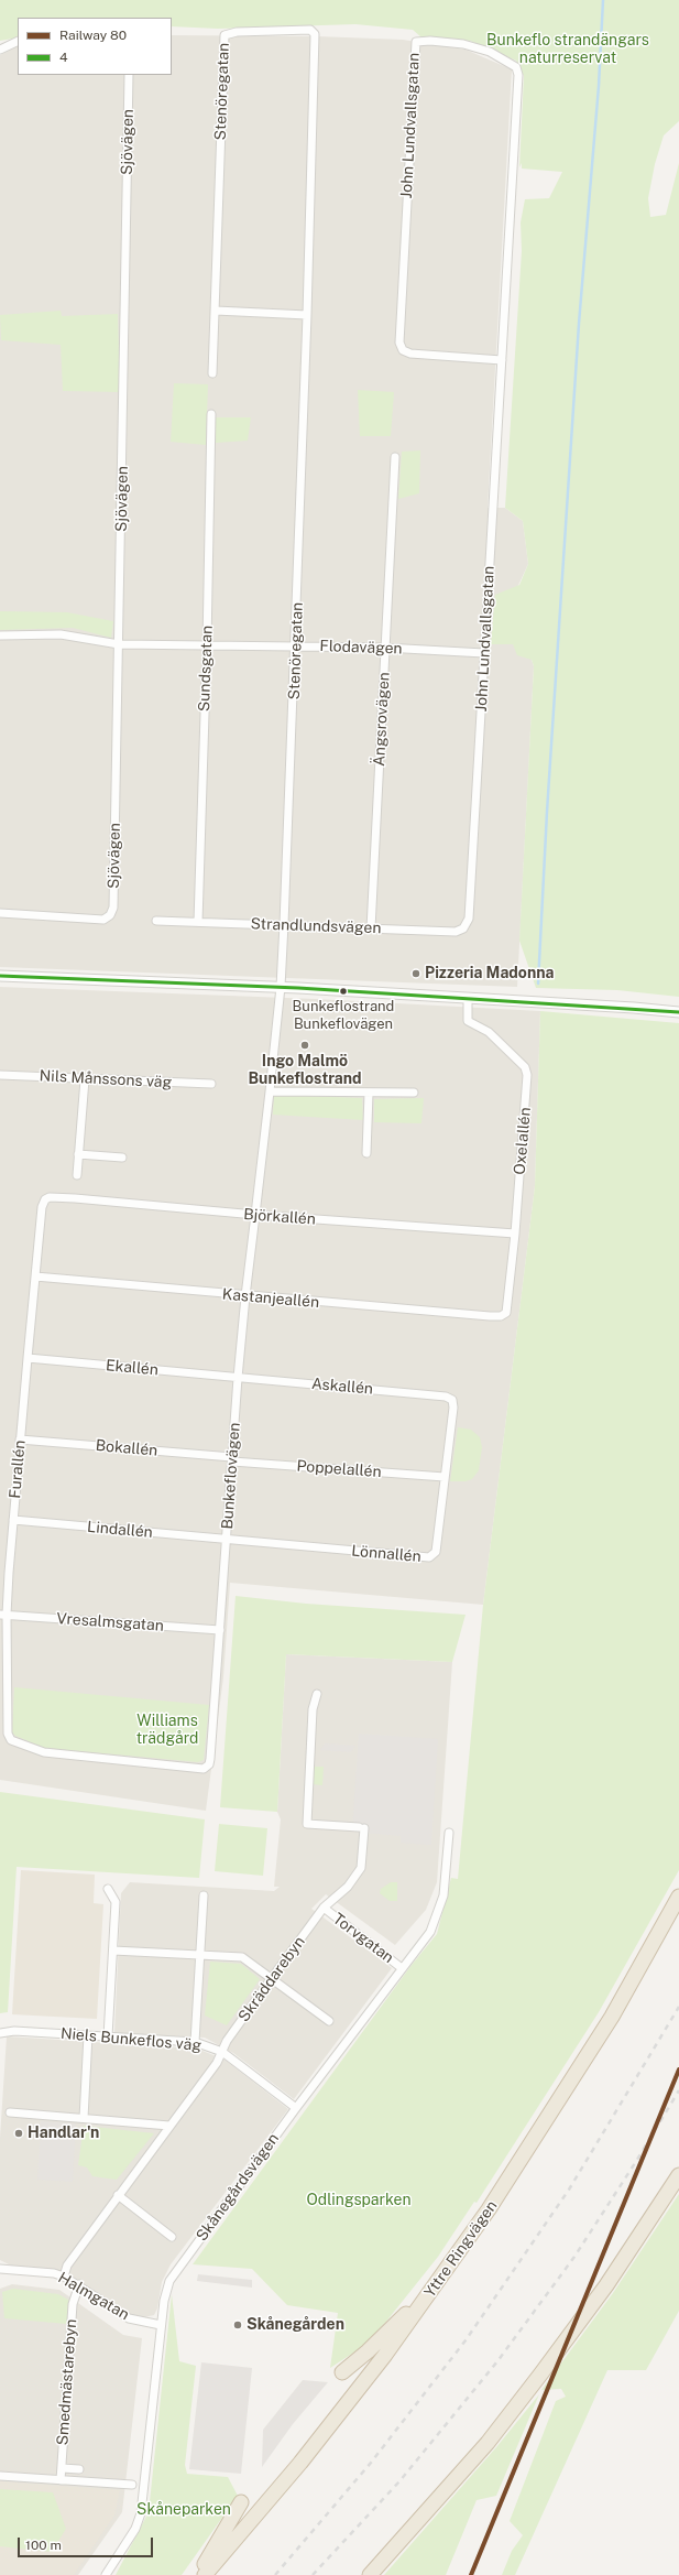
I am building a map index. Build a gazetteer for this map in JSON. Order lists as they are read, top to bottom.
{
  "streets": {
    "highway": ["Yttre Ringvägen"],
    "street": [
      "Stenöregatan",
      "John Lundvallsgatan",
      "Sjövägen",
      "Flodavägen",
      "Sundsgatan",
      "Ängsrovägen",
      "Strandlundsvägen",
      "Nils Månssons väg",
      "Oxelallén",
      "Björkallén",
      "Kastanjeallén",
      "Ekallén",
      "Askallén",
      "Bokallén",
      "Furallén",
      "Poppelallén",
      "Bunkeflovägen",
      "Lindallén",
      "Lönnallén",
      "Vresalmsgatan",
      "Torvgatan",
      "Skräddarebyn",
      "Niels Bunkeflos väg",
      "Skånegårdsvägen",
      "Halmgatan",
      "Smedmästarebyn"
    ]
  },
  "crossings": [
    ["Stenöregatan", "Flodavägen"],
    ["Stenöregatan", "Strandlundsvägen"],
    ["Stenöregatan", "Bunkeflovägen"],
    ["John Lundvallsgatan", "Flodavägen"],
    ["John Lundvallsgatan", "Strandlundsvägen"],
    ["Sjövägen", "Flodavägen"],
    ["Flodavägen", "Sundsgatan"],
    ["Flodavägen", "Ängsrovägen"],
    ["Sundsgatan", "Strandlundsvägen"],
    ["Ängsrovägen", "Strandlundsvägen"],
    ["Oxelallén", "Björkallén"],
    ["Oxelallén", "Kastanjeallén"],
    ["Björkallén", "Furallén"],
    ["Björkallén", "Bunkeflovägen"],
    ["Kastanjeallén", "Furallén"],
    ["Kastanjeallén", "Bunkeflovägen"],
    ["Ekallén", "Askallén"],
    ["Ekallén", "Furallén"],
    ["Ekallén", "Bunkeflovägen"],
    ["Askallén", "Bunkeflovägen"],
    ["Askallén", "Lönnallén"],
    ["Bokallén", "Furallén"],
    ["Bokallén", "Poppelallén"],
    ["Bokallén", "Bunkeflovägen"],
    ["Furallén", "Bunkeflovägen"],
    ["Furallén", "Lindallén"],
    ["Furallén", "Vresalmsgatan"],
    ["Poppelallén", "Bunkeflovägen"],
    ["Poppelallén", "Lönnallén"],
    ["Bunkeflovägen", "Lindallén"],
    ["Bunkeflovägen", "Lönnallén"],
    ["Bunkeflovägen", "Vresalmsgatan"],
    ["Lindallén", "Lönnallén"],
    ["Torvgatan", "Skräddarebyn"],
    ["Torvgatan", "Skånegårdsvägen"],
    ["Skräddarebyn", "Niels Bunkeflos väg"],
    ["Skräddarebyn", "Halmgatan"],
    ["Niels Bunkeflos väg", "Skånegårdsvägen"],
    ["Skånegårdsvägen", "Halmgatan"],
    ["Halmgatan", "Smedmästarebyn"]
  ],
  "parks": [
    "Bunkeflo strandängars naturreservat",
    "Williams trädgård",
    "Odlingsparken",
    "Skåneparken"
  ],
  "places": [
    "Pizzeria Madonna",
    "Bunkeflostrand Bunkeflovägen",
    "Ingo Malmö Bunkeflostrand",
    "Handlar'n",
    "Skånegården"
  ],
  "lines": ["transit line 4", "rail line 80"],
  "legend": ["Railway 80", "4"],
  "scale_bar": "100 m"
}
